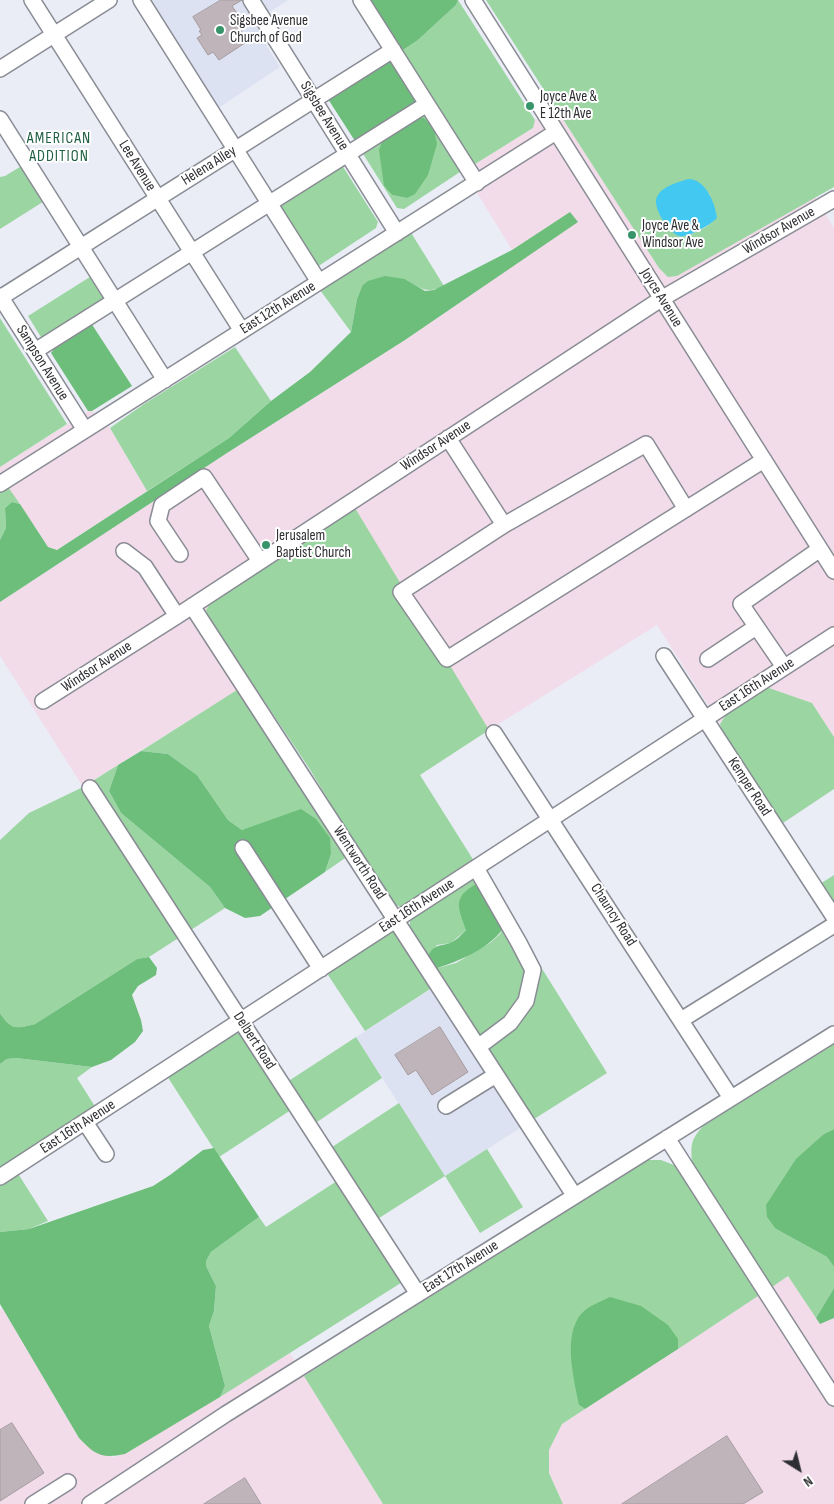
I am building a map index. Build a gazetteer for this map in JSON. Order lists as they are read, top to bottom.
{
  "streets": {
    "street": [
      "Sigsbee Avenue",
      "Lee Avenue",
      "Helena Alley",
      "Windsor Avenue",
      "Joyce Avenue",
      "East 12th Avenue",
      "Sampson Avenue",
      "East 16th Avenue",
      "Kemper Road",
      "Wentworth Road",
      "Chauncy Road",
      "Delbert Road",
      "East 17th Avenue"
    ]
  },
  "crossings": [
    ["Sigsbee Avenue", "Helena Alley"],
    ["Sigsbee Avenue", "East 12th Avenue"],
    ["Lee Avenue", "Helena Alley"],
    ["Lee Avenue", "East 12th Avenue"],
    ["Helena Alley", "Sampson Avenue"],
    ["Windsor Avenue", "Joyce Avenue"],
    ["Windsor Avenue", "Wentworth Road"],
    ["Joyce Avenue", "East 12th Avenue"],
    ["East 12th Avenue", "Sampson Avenue"],
    ["East 16th Avenue", "Kemper Road"],
    ["East 16th Avenue", "Wentworth Road"],
    ["East 16th Avenue", "Chauncy Road"],
    ["East 16th Avenue", "Delbert Road"],
    ["Wentworth Road", "East 17th Avenue"],
    ["Chauncy Road", "East 17th Avenue"],
    ["Delbert Road", "East 17th Avenue"]
  ],
  "districts": ["AMERICAN ADDITION"],
  "places": [
    "Sigsbee Avenue Church of God",
    "Joyce Ave & E 12th Ave",
    "Joyce Ave & Windsor Ave",
    "Jerusalem Baptist Church"
  ],
  "north": "bottom right"
}
